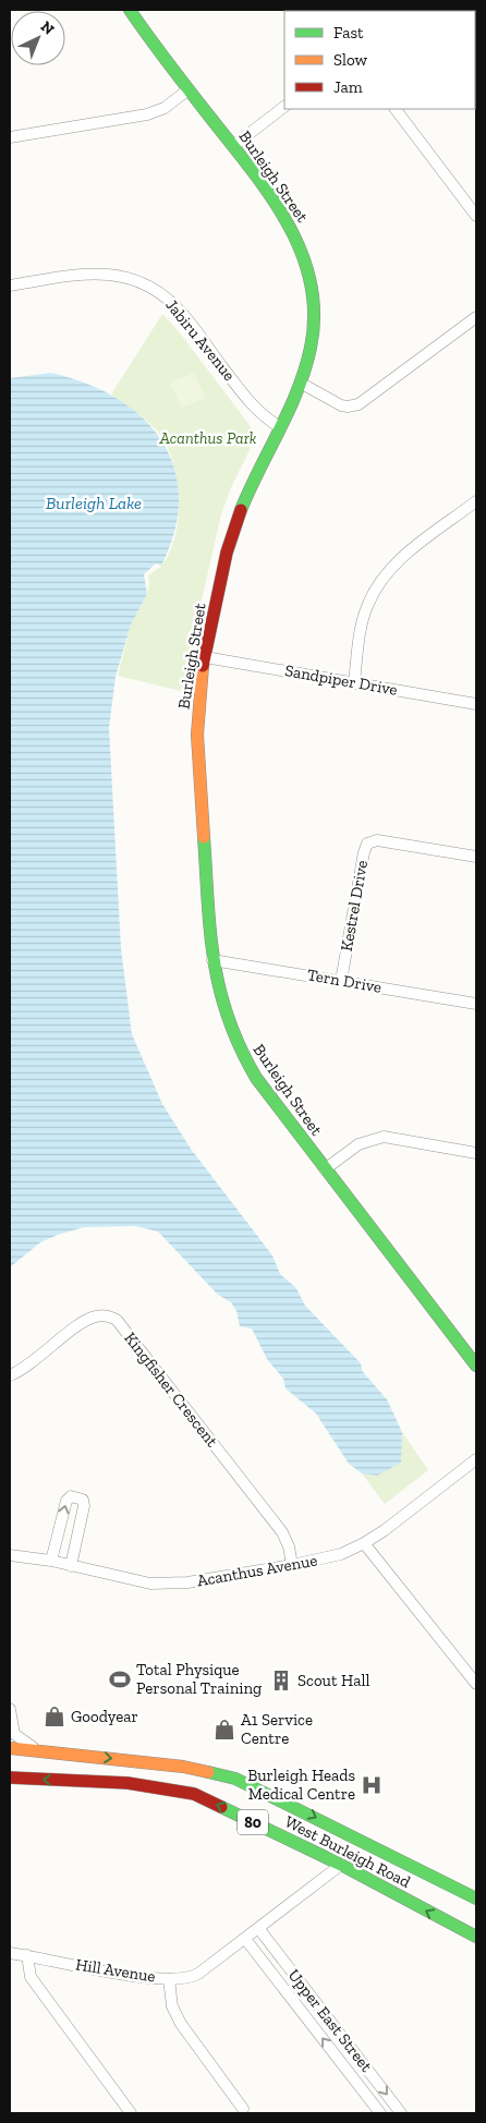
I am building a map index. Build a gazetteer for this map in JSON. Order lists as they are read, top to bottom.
{
  "streets": {
    "street": [
      "Burleigh Street",
      "Jabiru Avenue",
      "Sandpiper Drive",
      "Kestrel Drive",
      "Tern Drive",
      "Kingfisher Crescent",
      "Acanthus Avenue",
      "80",
      "West Burleigh Road",
      "Hill Avenue",
      "Upper East Street"
    ]
  },
  "crossings": [
    ["Burleigh Street", "Jabiru Avenue"],
    ["Burleigh Street", "Sandpiper Drive"],
    ["Burleigh Street", "Tern Drive"],
    ["Kestrel Drive", "Tern Drive"],
    ["Kingfisher Crescent", "Acanthus Avenue"]
  ],
  "water": ["Burleigh Lake"],
  "parks": ["Acanthus Park"],
  "places": {
    "sports": ["Total Physique Personal Training"],
    "building": ["Scout Hall"],
    "shop": ["Goodyear", "A1 Service Centre"],
    "hospital": ["Burleigh Heads Medical Centre"]
  },
  "legend": ["Fast", "Slow", "Jam"],
  "north": "top right"
}
